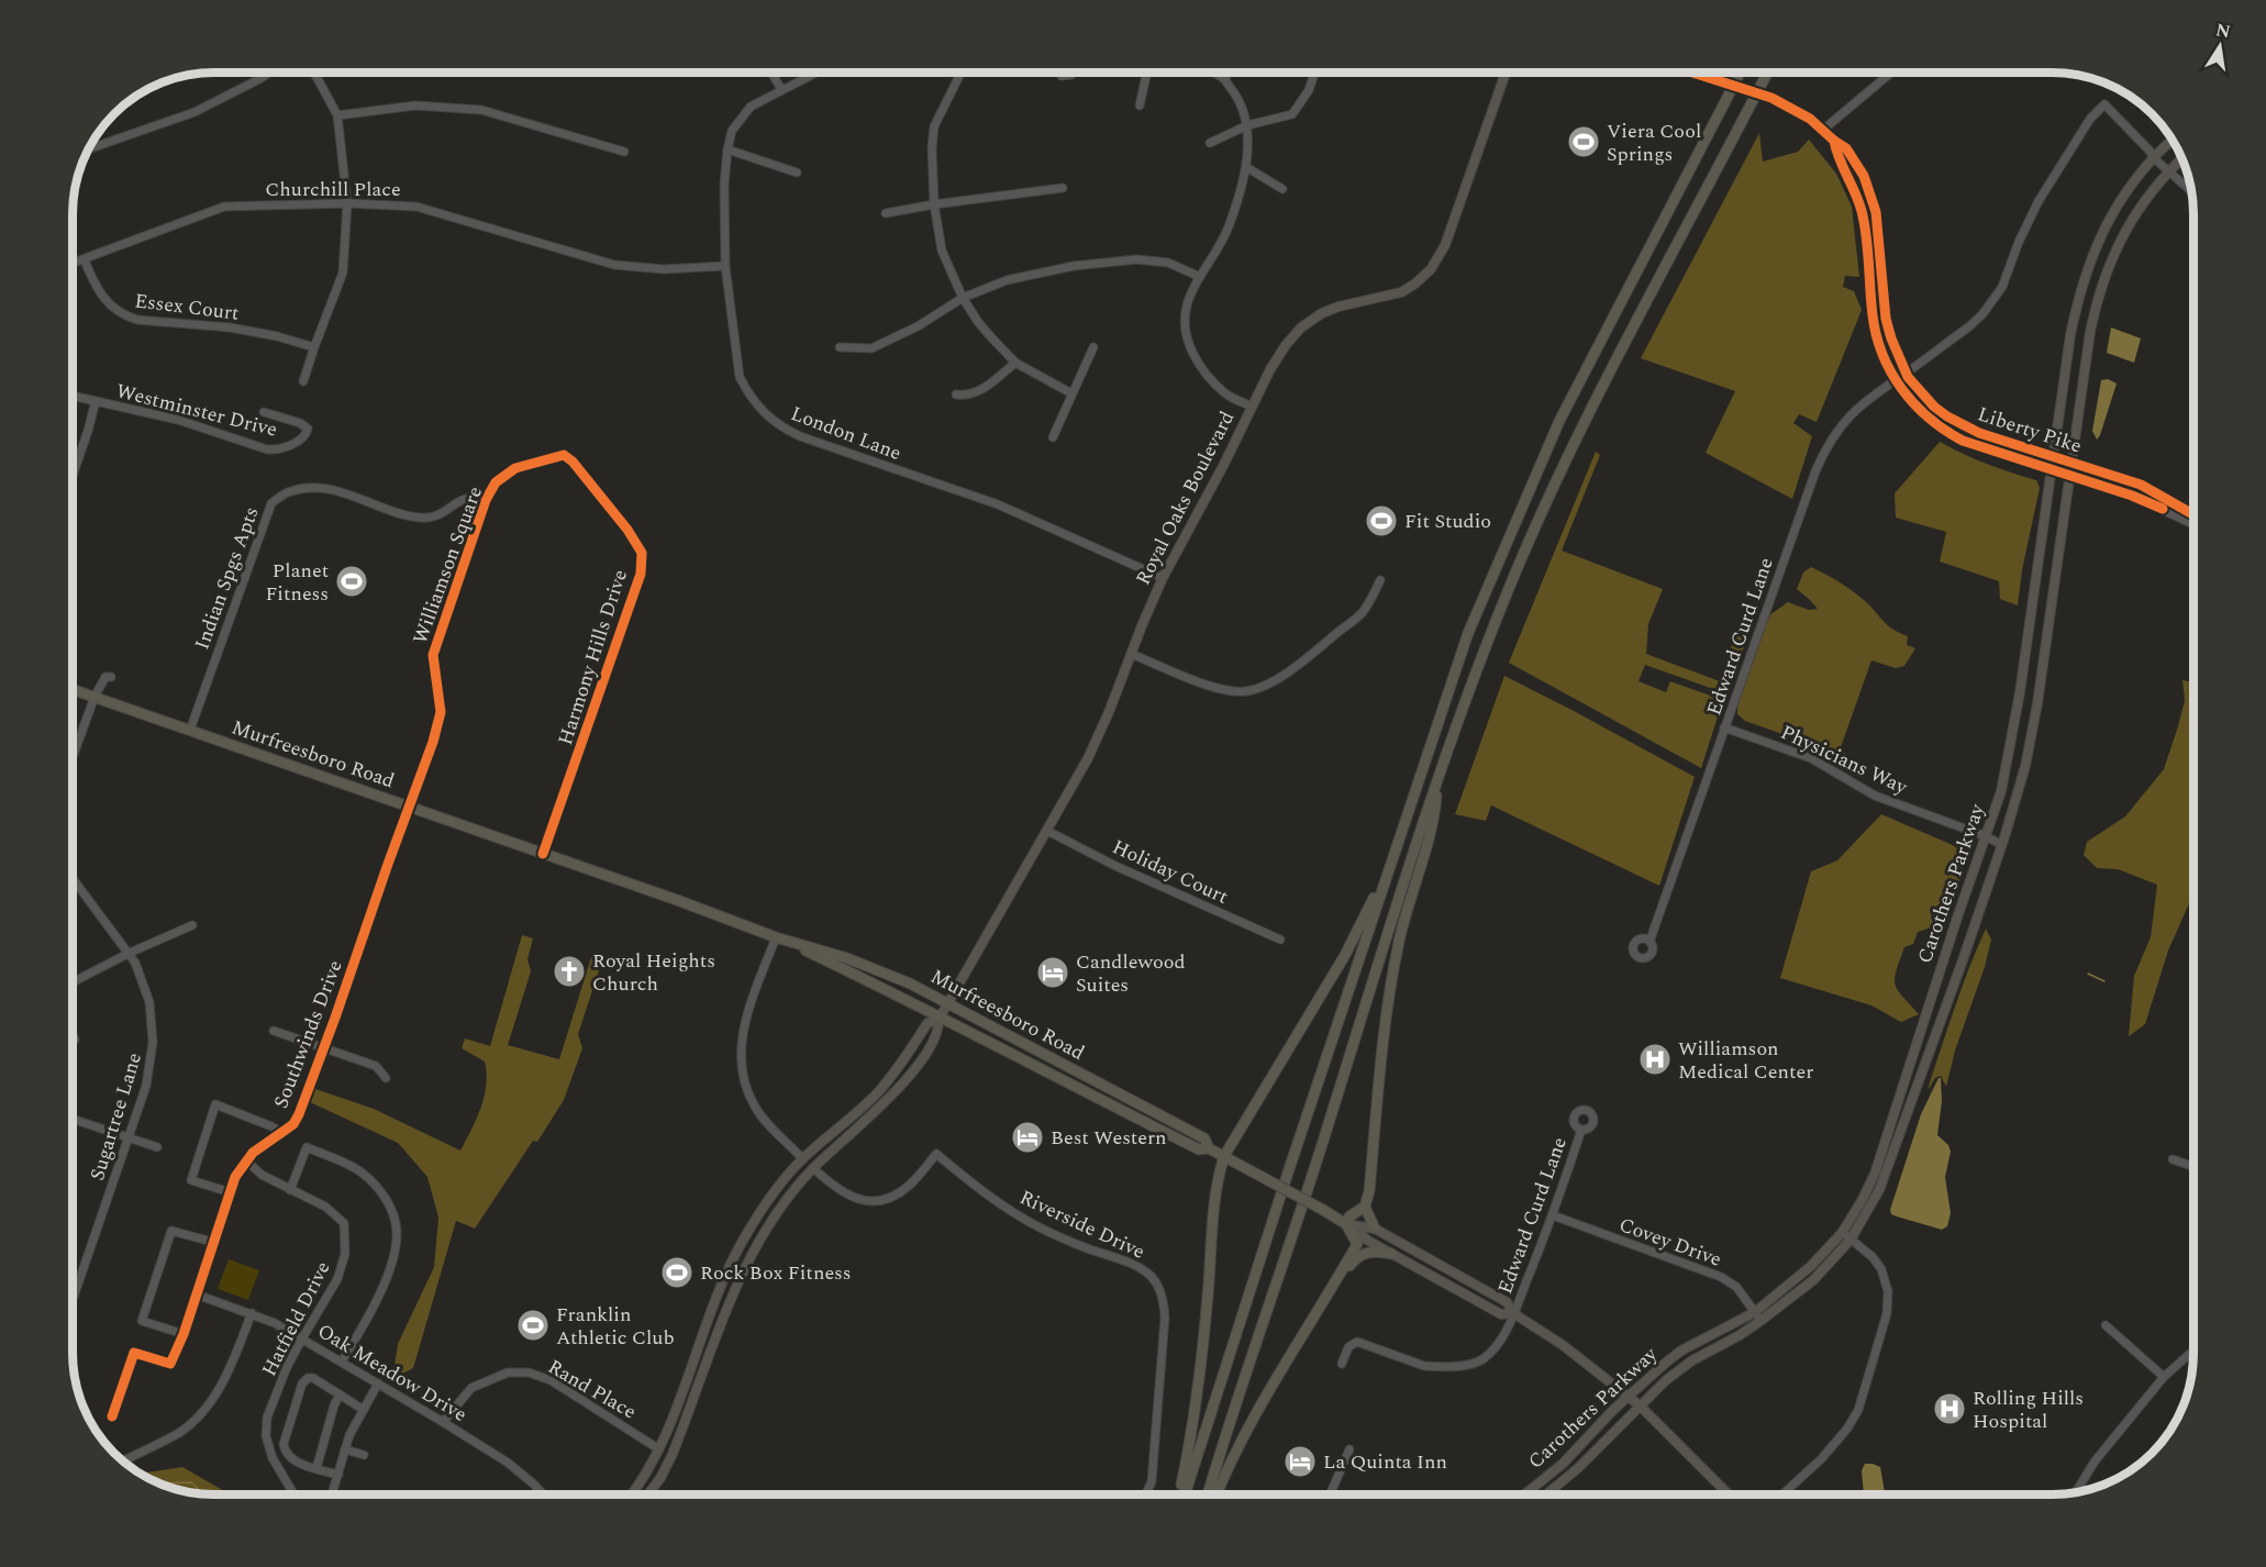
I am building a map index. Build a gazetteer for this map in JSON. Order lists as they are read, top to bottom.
{
  "streets": {
    "highway": ["Murfreesboro Road"],
    "main road": ["Royal Oaks Boulevard", "Carothers Parkway"],
    "street": [
      "Churchill Place",
      "Essex Court",
      "Westminster Drive",
      "Liberty Pike",
      "London Lane",
      "Williamson Square",
      "Indian Spgs Apts",
      "Edward Curd Lane",
      "Harmony Hills Drive",
      "Physicians Way",
      "Holiday Court",
      "Southwinds Drive",
      "Sugartree Lane",
      "Riverside Drive",
      "Covey Drive",
      "Hatfield Drive",
      "Oak Meadow Drive",
      "Rand Place"
    ]
  },
  "crossings": [
    ["Churchill Place", "Essex Court"],
    ["Churchill Place", "London Lane"],
    ["Liberty Pike", "Edward Curd Lane"],
    ["Liberty Pike", "Carothers Parkway"],
    ["London Lane", "Royal Oaks Boulevard"],
    ["Royal Oaks Boulevard", "Murfreesboro Road"],
    ["Royal Oaks Boulevard", "Holiday Court"],
    ["Williamson Square", "Indian Spgs Apts"],
    ["Williamson Square", "Harmony Hills Drive"],
    ["Williamson Square", "Murfreesboro Road"],
    ["Williamson Square", "Southwinds Drive"],
    ["Indian Spgs Apts", "Murfreesboro Road"],
    ["Edward Curd Lane", "Murfreesboro Road"],
    ["Edward Curd Lane", "Physicians Way"],
    ["Edward Curd Lane", "Carothers Parkway"],
    ["Edward Curd Lane", "Covey Drive"],
    ["Harmony Hills Drive", "Murfreesboro Road"],
    ["Murfreesboro Road", "Carothers Parkway"],
    ["Murfreesboro Road", "Southwinds Drive"],
    ["Physicians Way", "Carothers Parkway"],
    ["Carothers Parkway", "Covey Drive"],
    ["Southwinds Drive", "Hatfield Drive"],
    ["Southwinds Drive", "Oak Meadow Drive"],
    ["Hatfield Drive", "Oak Meadow Drive"],
    ["Oak Meadow Drive", "Rand Place"]
  ],
  "places": {
    "sports": [
      "Viera Cool Springs",
      "Fit Studio",
      "Planet Fitness",
      "Rock Box Fitness",
      "Franklin Athletic Club"
    ],
    "church": ["Royal Heights Church"],
    "hotel": ["Candlewood Suites", "Best Western", "La Quinta Inn"],
    "hospital": ["Williamson Medical Center", "Rolling Hills Hospital"]
  },
  "north": "top"
}
